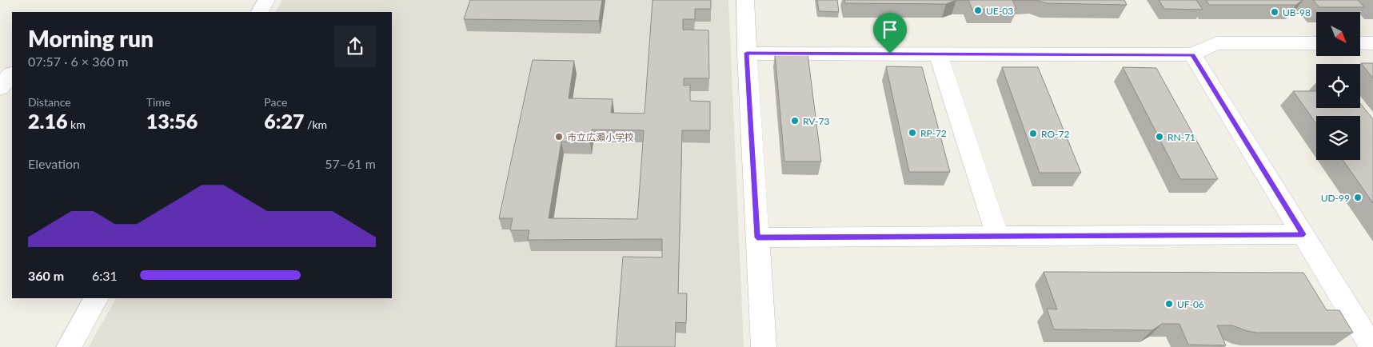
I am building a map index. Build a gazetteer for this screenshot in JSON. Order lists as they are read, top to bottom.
{
  "places": [
    "UE-03",
    "UB-98",
    "RV-73",
    "RP-72",
    "RO-72",
    "市立広瀬小学校",
    "RN-71",
    "UD-99",
    "UF-06"
  ],
  "north": "bottom right",
  "page": {
    "heading": ["Morning run", "07:57 · 6 × 360 m"],
    "stats": [
      ["Distance", "2.16 km"],
      ["Time", "13:56"],
      ["Pace", "6:27 /km"]
    ],
    "chart": ["Elevation", "57–61 m"],
    "list": [
      {
        "name": "360 m",
        "note": "6:31"
      }
    ]
  }
}
